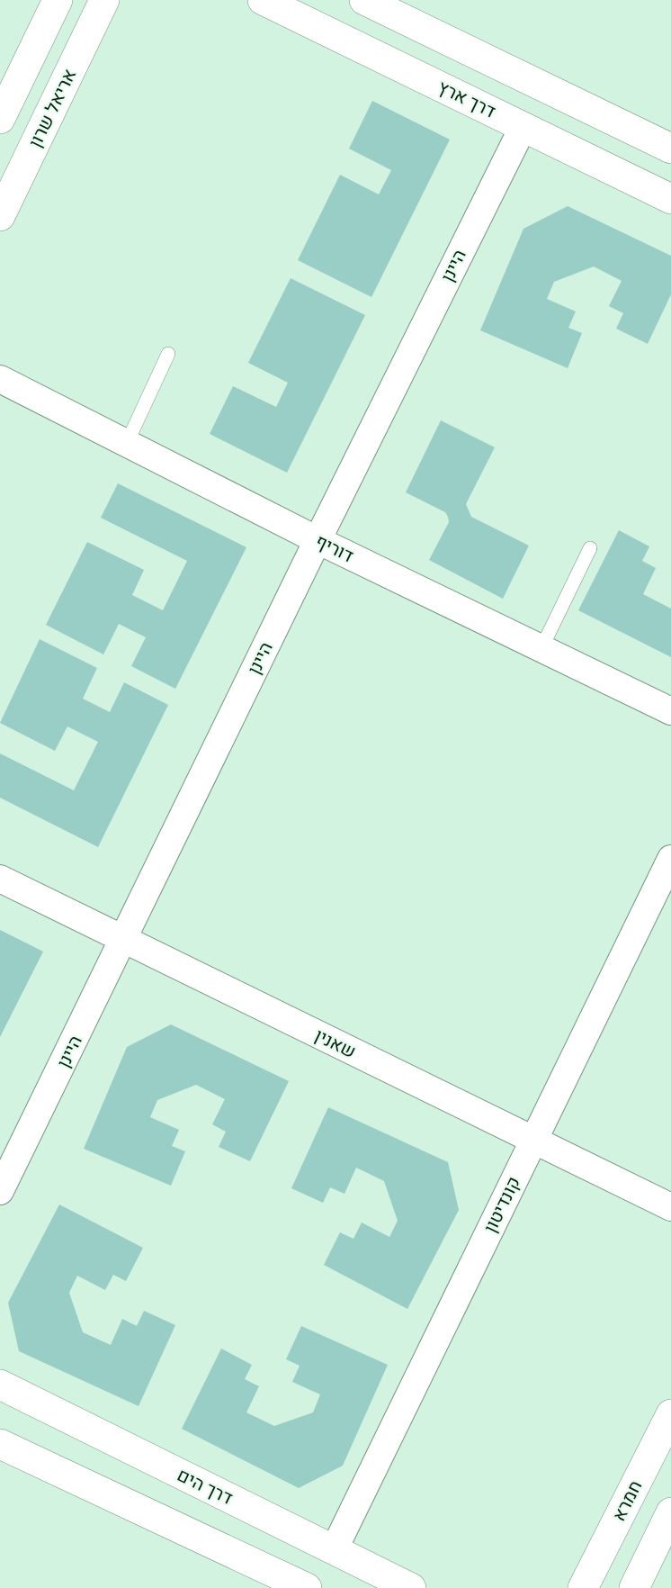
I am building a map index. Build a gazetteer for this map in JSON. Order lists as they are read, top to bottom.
{
  "streets": {
    "main road": [
      "דרך ארץ",
      "אריאל שרון",
      "דרך הים",
      "חמרא"
    ],
    "street": [
      "היינן",
      "דוריף",
      "שאנין",
      "קונדיטון"
    ]
  },
  "crossings": [
    ["דרך ארץ", "היינן"],
    ["היינן", "דוריף"],
    ["היינן", "שאנין"],
    ["שאנין", "קונדיטון"],
    ["קונדיטון", "דרך הים"]
  ]
}
